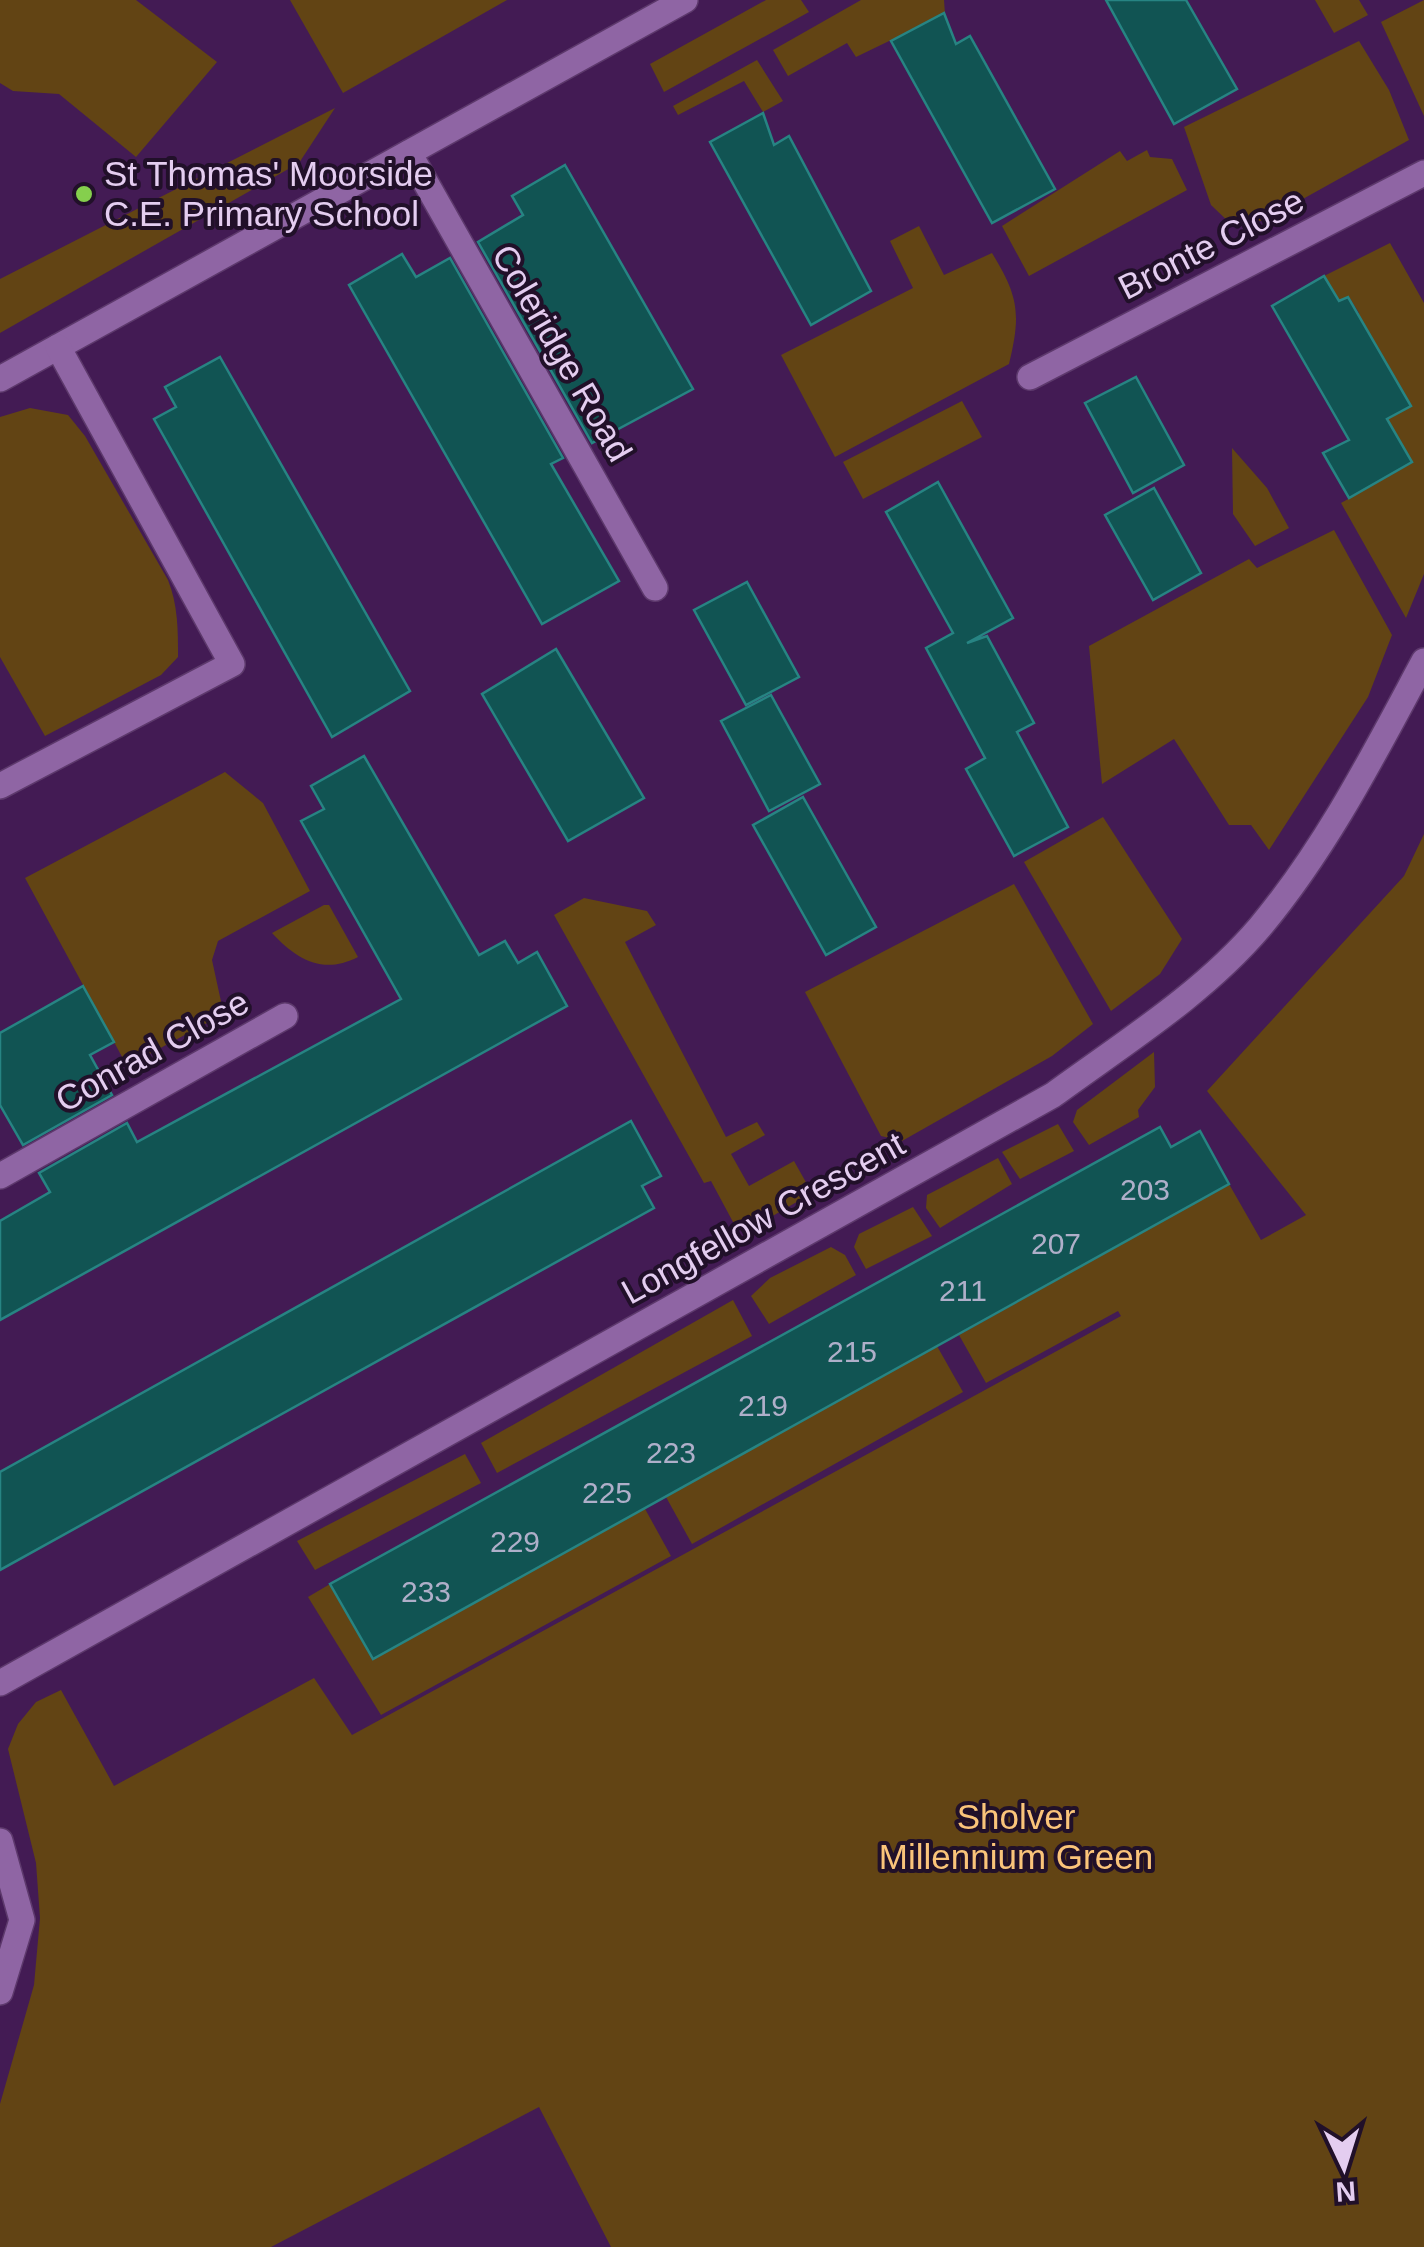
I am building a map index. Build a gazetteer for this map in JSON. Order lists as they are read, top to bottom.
{
  "streets": {
    "street": [
      "Bronte Close",
      "Coleridge Road",
      "Conrad Close",
      "Longfellow Crescent"
    ]
  },
  "parks": ["Sholver Millennium Green"],
  "places": ["St Thomas' Moorside C.E. Primary School"],
  "house_numbers": [
    "203",
    "207",
    "211",
    "215",
    "219",
    "223",
    "225",
    "229",
    "233"
  ],
  "north": "bottom"
}
